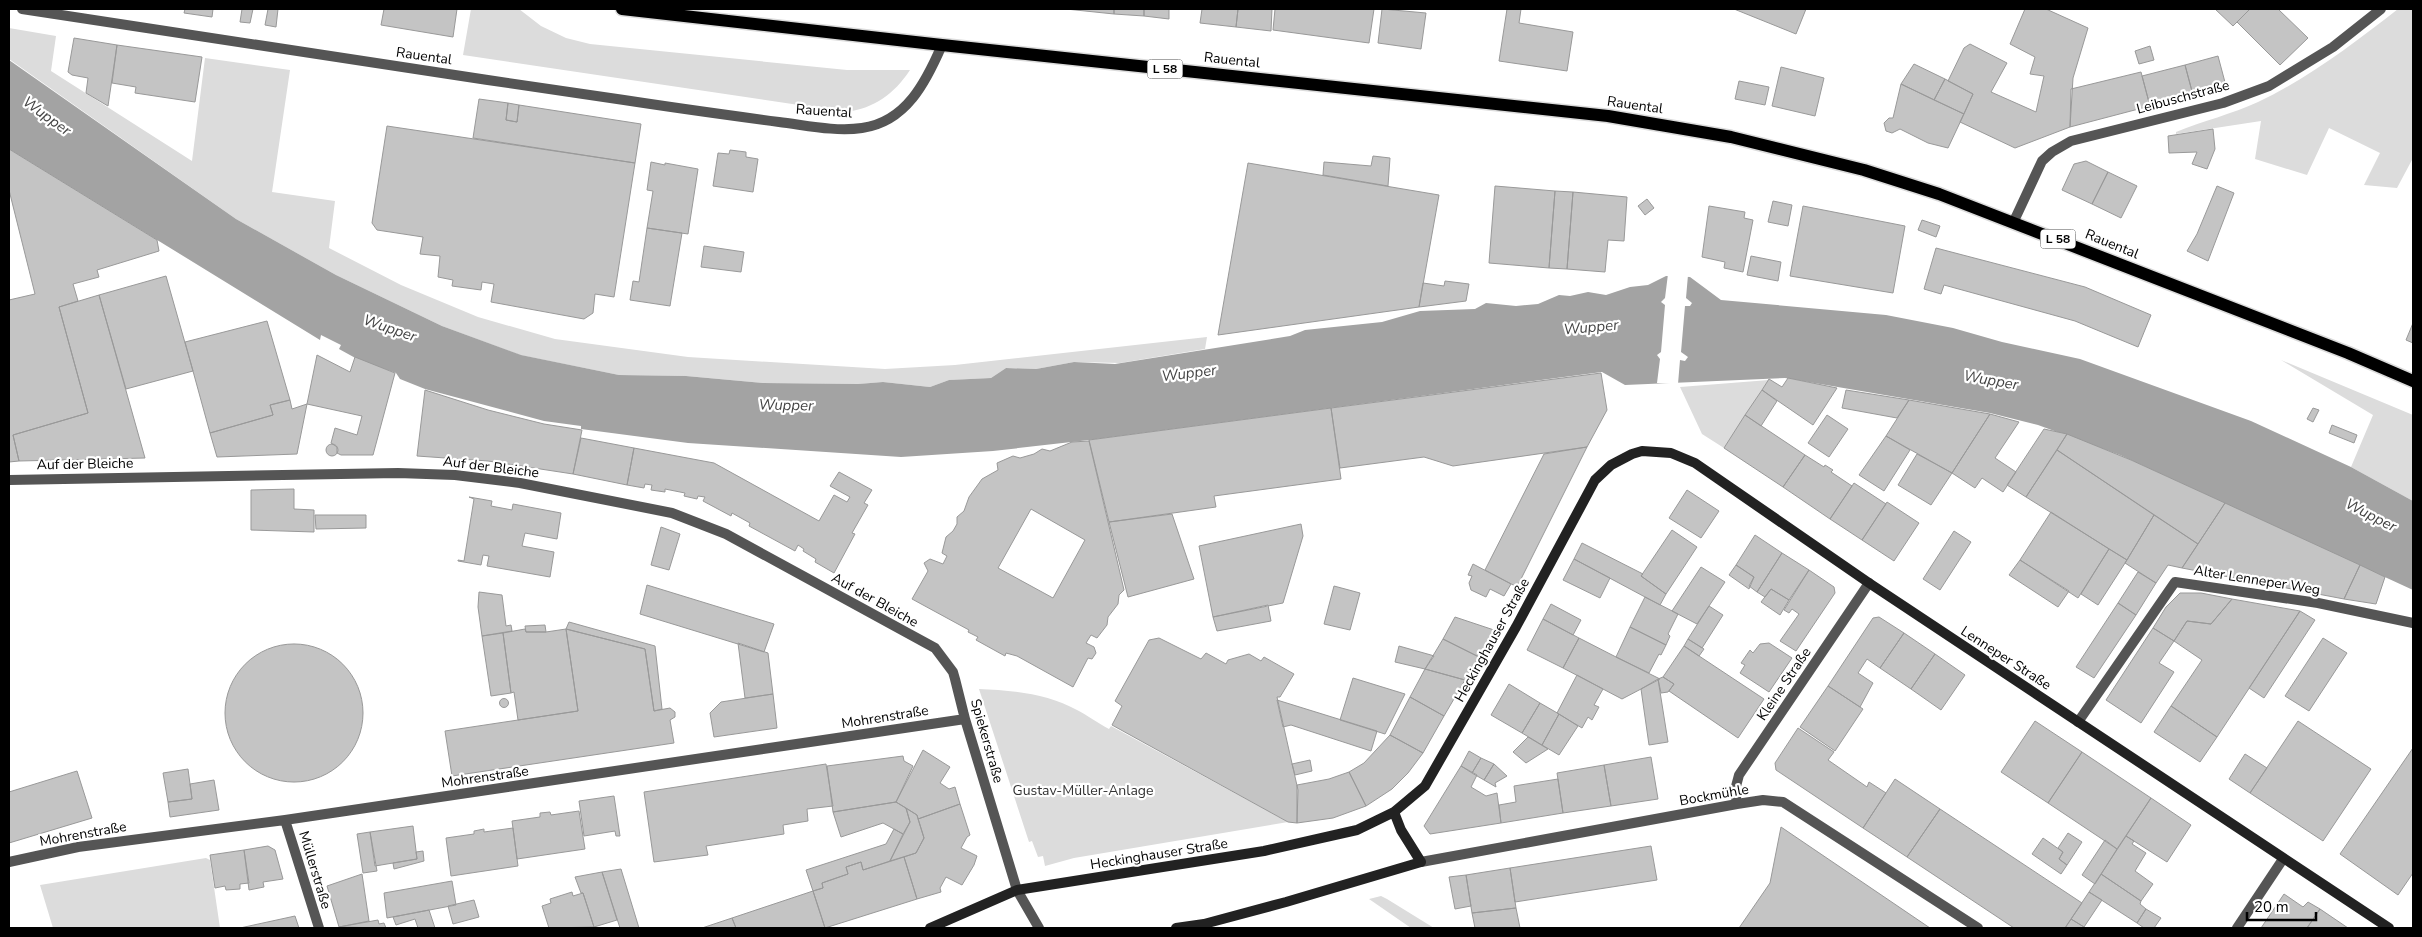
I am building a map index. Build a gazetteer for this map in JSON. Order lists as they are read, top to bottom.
{
  "streets": {
    "main road": [
      "Rauental",
      "L 58",
      "Heckinghauser Straße",
      "Lenneper Straße"
    ],
    "street": [
      "Leibuschstraße",
      "Auf der Bleiche",
      "Alter Lenneper Weg",
      "Kleine Straße",
      "Mohrenstraße",
      "Spiekerstraße",
      "Bockmühle",
      "Müllerstraße"
    ]
  },
  "crossings": [
    ["Rauental", "L 58"],
    ["Rauental", "Leibuschstraße"],
    ["Auf der Bleiche", "Spiekerstraße"],
    ["Alter Lenneper Weg", "Lenneper Straße"],
    ["Heckinghauser Straße", "Lenneper Straße"],
    ["Heckinghauser Straße", "Spiekerstraße"],
    ["Lenneper Straße", "Kleine Straße"],
    ["Kleine Straße", "Bockmühle"],
    ["Mohrenstraße", "Spiekerstraße"],
    ["Mohrenstraße", "Müllerstraße"]
  ],
  "water": ["Wupper"],
  "parks": ["Gustav-Müller-Anlage"],
  "scale_bar": "20 m"
}
